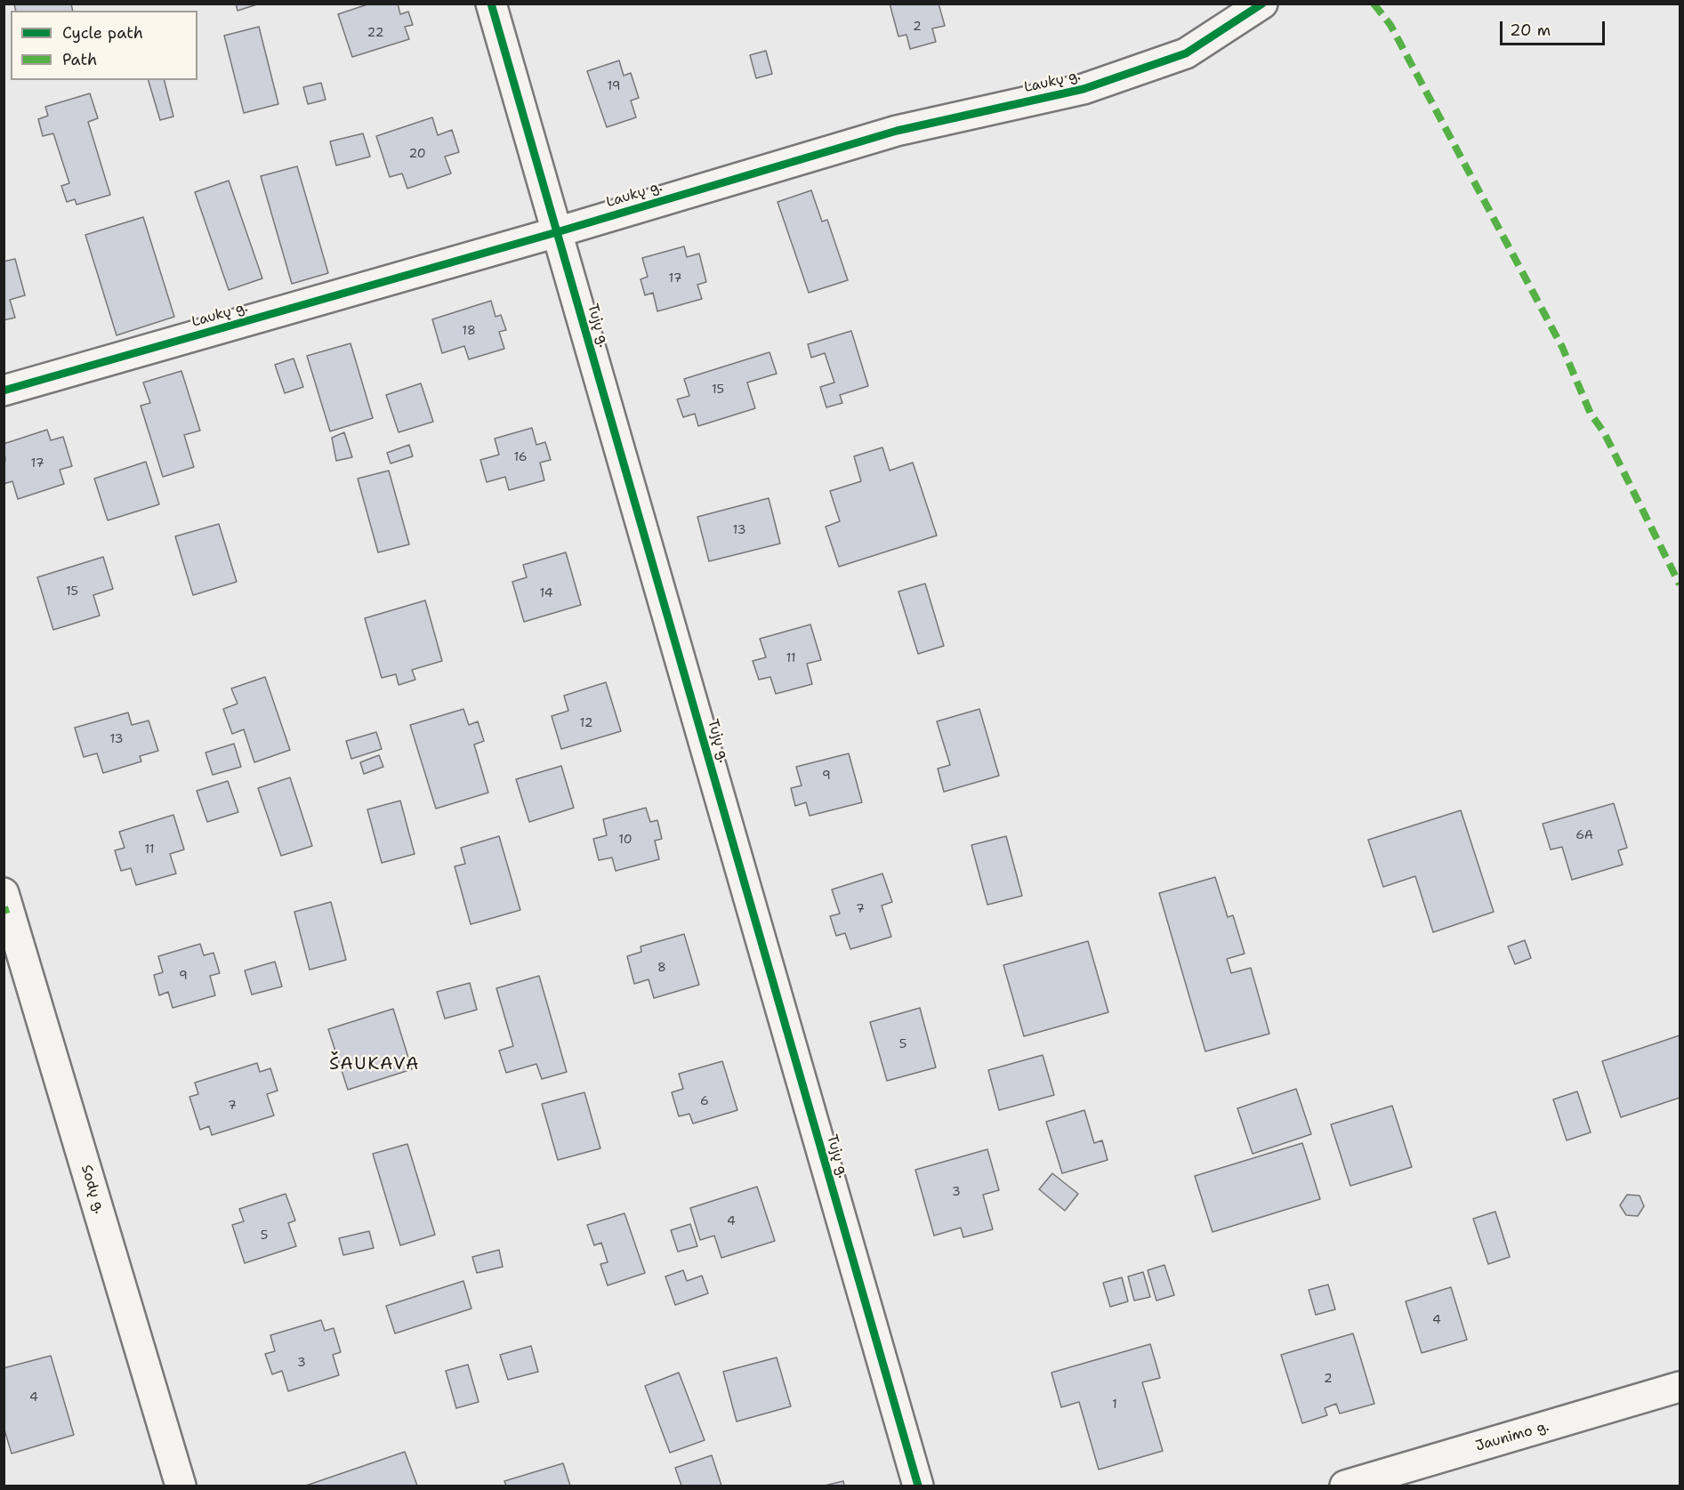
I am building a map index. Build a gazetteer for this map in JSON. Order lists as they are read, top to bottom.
{
  "streets": {
    "street": [
      "Laukų g.",
      "Tujų g.",
      "Sodų g.",
      "Jaunimo g."
    ]
  },
  "crossings": [
    ["Laukų g.", "Tujų g."]
  ],
  "districts": ["ŠAUKAVA"],
  "house_numbers": [
    "2",
    "22",
    "19",
    "20",
    "17",
    "18",
    "15",
    "16",
    "17",
    "13",
    "15",
    "14",
    "11",
    "12",
    "13",
    "9",
    "6A",
    "10",
    "11",
    "7",
    "8",
    "9",
    "5",
    "6",
    "7",
    "3",
    "4",
    "5",
    "4",
    "3",
    "2",
    "4",
    "1"
  ],
  "legend": ["Cycle path", "Path"],
  "scale_bar": "20 m"
}
